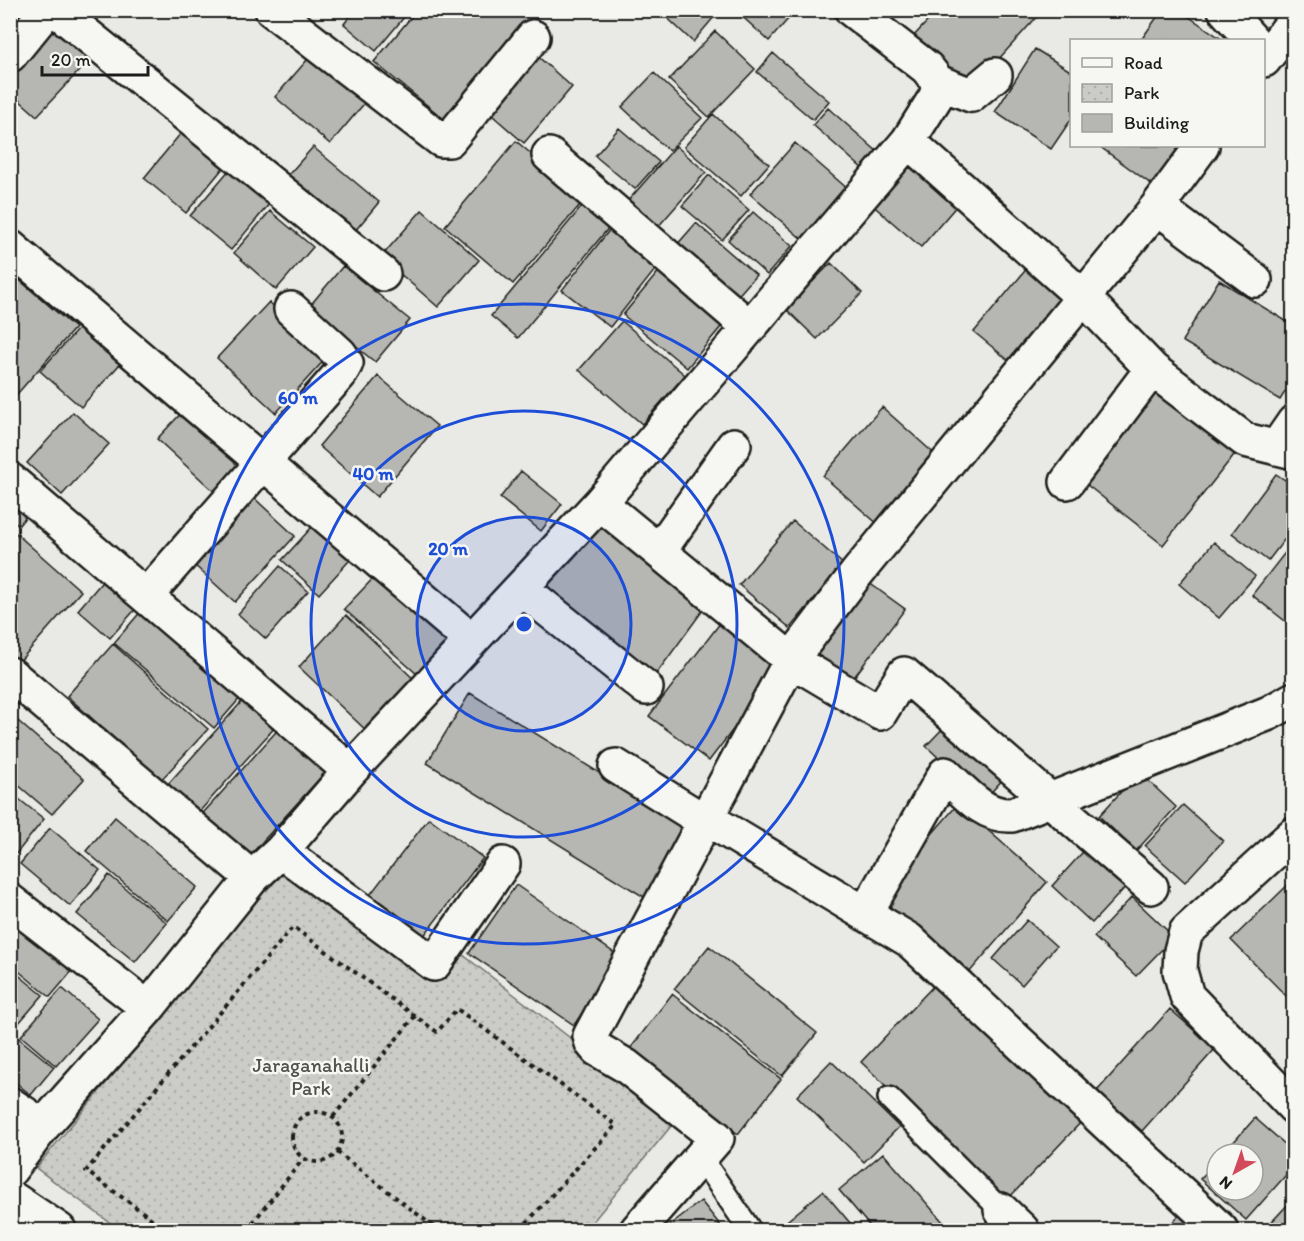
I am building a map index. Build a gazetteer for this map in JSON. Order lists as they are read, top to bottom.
{
  "parks": ["Jaraganahalli Park"],
  "legend": ["Road", "Park", "Building"],
  "scale_bar": "20 m",
  "north": "bottom left",
  "rings": ["60 m", "40 m", "20 m"]
}
